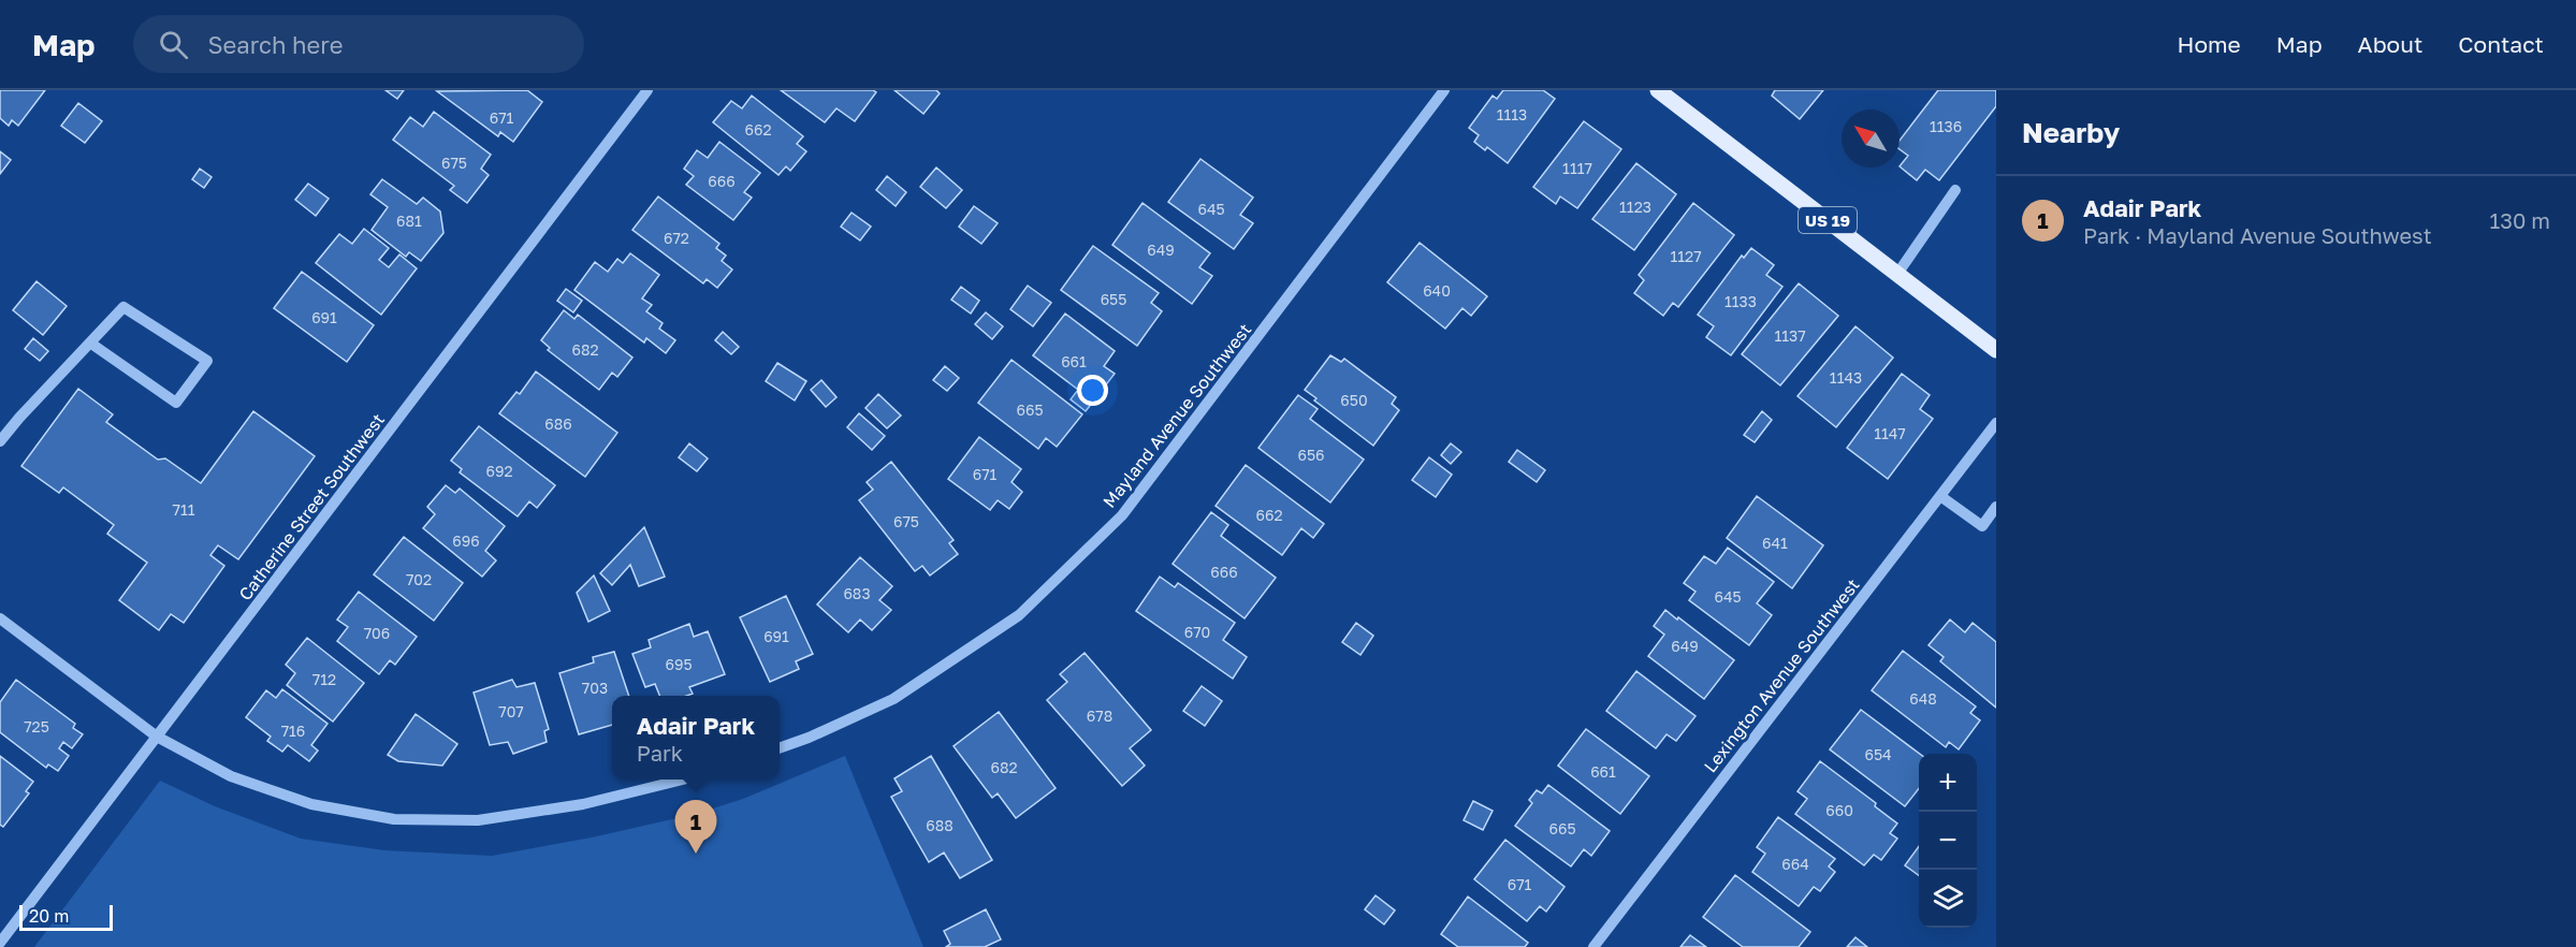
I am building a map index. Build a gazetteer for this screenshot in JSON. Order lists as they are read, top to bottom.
{
  "streets": {
    "main road": ["US 19"],
    "street": ["Mayland Avenue Southwest", "Catherine Street Southwest", "Lexington Avenue Southwest"]
  },
  "house_numbers": [
    "1113",
    "671",
    "1136",
    "662",
    "675",
    "1117",
    "666",
    "1123",
    "645",
    "681",
    "672",
    "649",
    "1127",
    "640",
    "655",
    "1133",
    "691",
    "1137",
    "682",
    "661",
    "1143",
    "650",
    "665",
    "686",
    "1147",
    "656",
    "692",
    "671",
    "711",
    "662",
    "675",
    "696",
    "641",
    "666",
    "702",
    "683",
    "645",
    "670",
    "706",
    "691",
    "649",
    "695",
    "712",
    "703",
    "648",
    "707",
    "678",
    "725",
    "716",
    "654",
    "682",
    "661",
    "660",
    "688",
    "665",
    "664",
    "671"
  ],
  "scale_bar": "20 m",
  "north": "top left",
  "page": {
    "header": "Map",
    "search": "Search here",
    "nav": [
      "Home",
      "Map",
      "About",
      "Contact"
    ],
    "heading": "Nearby",
    "list": [
      {
        "mark": "1",
        "name": "Adair Park",
        "note": "Park · Mayland Avenue Southwest",
        "value": "130 m"
      }
    ],
    "popup": ["Adair Park", "Park"],
    "map_buttons": ["+", "−"],
    "pins": "1",
    "scale": "20 m"
  }
}
